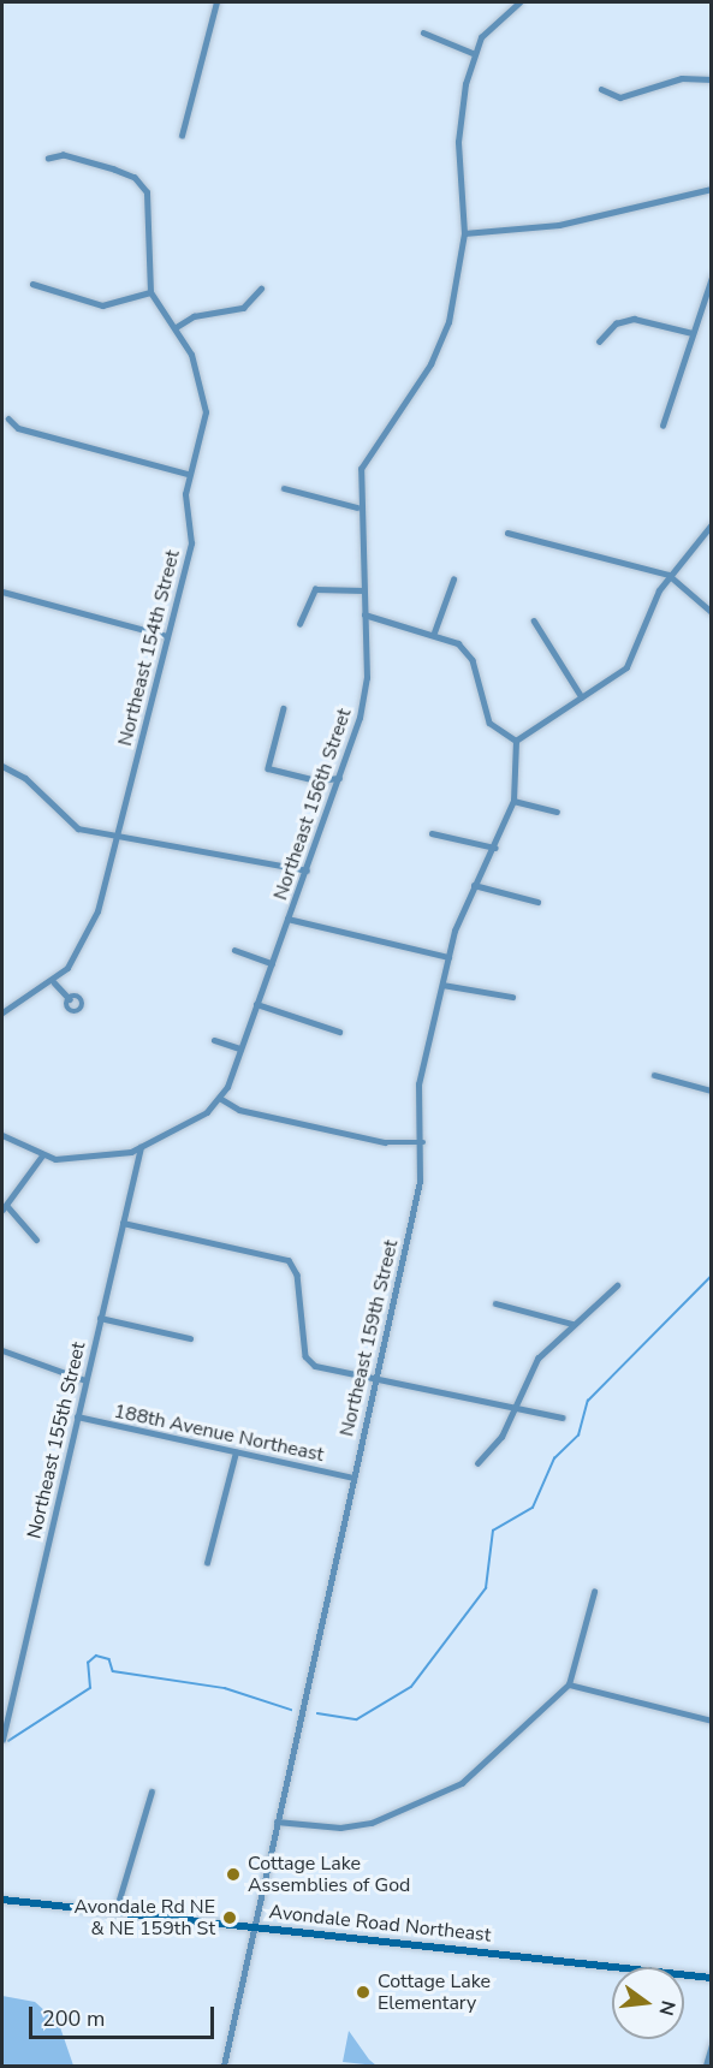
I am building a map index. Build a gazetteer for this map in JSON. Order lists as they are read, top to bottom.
{
  "streets": {
    "main road": ["Avondale Road Northeast"],
    "street": [
      "Northeast 154th Street",
      "Northeast 156th Street",
      "Northeast 159th Street",
      "188th Avenue Northeast",
      "Northeast 155th Street"
    ]
  },
  "crossings": [
    ["Northeast 156th Street", "Northeast 155th Street"],
    ["Northeast 159th Street", "188th Avenue Northeast"],
    ["Northeast 159th Street", "Avondale Road Northeast"],
    ["188th Avenue Northeast", "Northeast 155th Street"]
  ],
  "places": ["Cottage Lake Assemblies of God", "Avondale Rd NE & NE 159th St", "Cottage Lake Elementary"],
  "scale_bar": "200 m",
  "north": "right"
}
